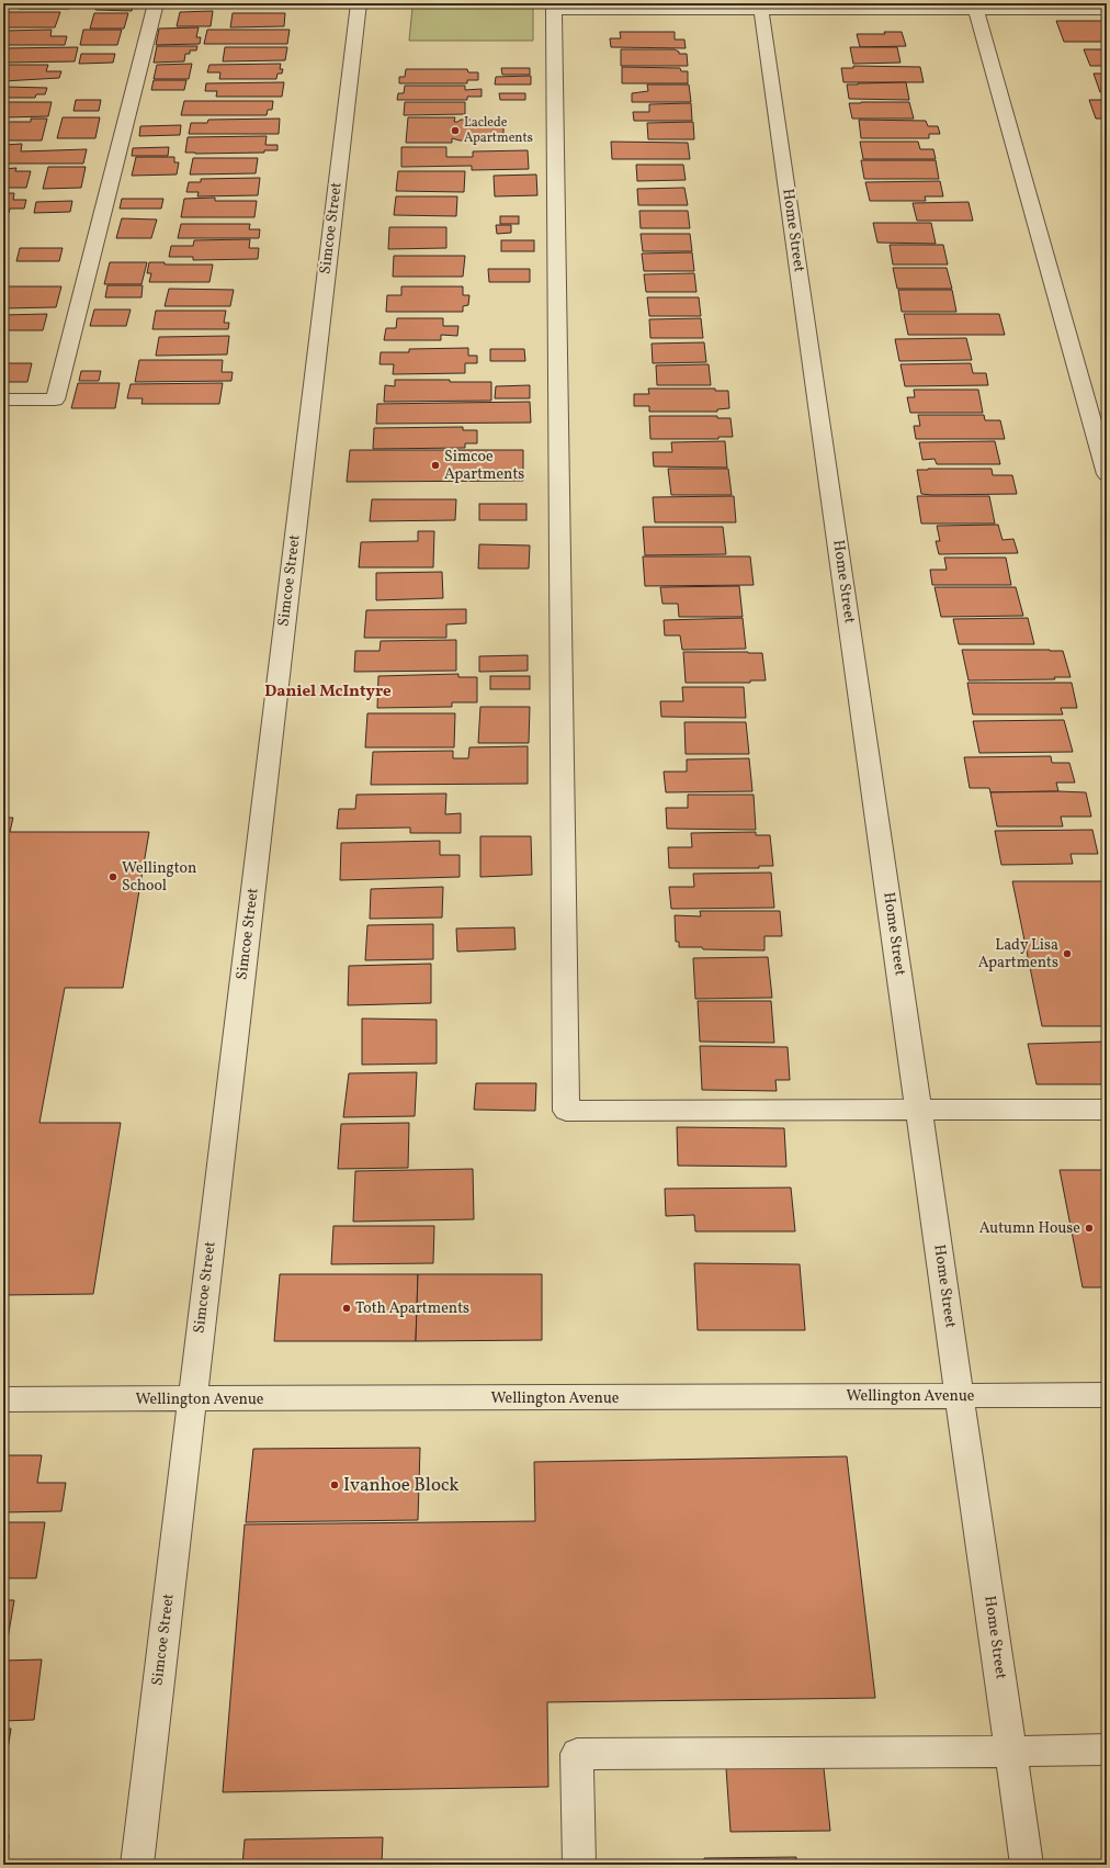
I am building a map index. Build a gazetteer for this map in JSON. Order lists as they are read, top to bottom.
{
  "streets": {
    "street": ["Simcoe Street", "Home Street", "Wellington Avenue"]
  },
  "crossings": [
    ["Simcoe Street", "Wellington Avenue"],
    ["Home Street", "Wellington Avenue"]
  ],
  "districts": ["Daniel McIntyre"],
  "places": [
    "Laclede Apartments",
    "Simcoe Apartments",
    "Wellington School",
    "Lady Lisa Apartments",
    "Autumn House",
    "Toth Apartments",
    "Ivanhoe Block"
  ]
}
